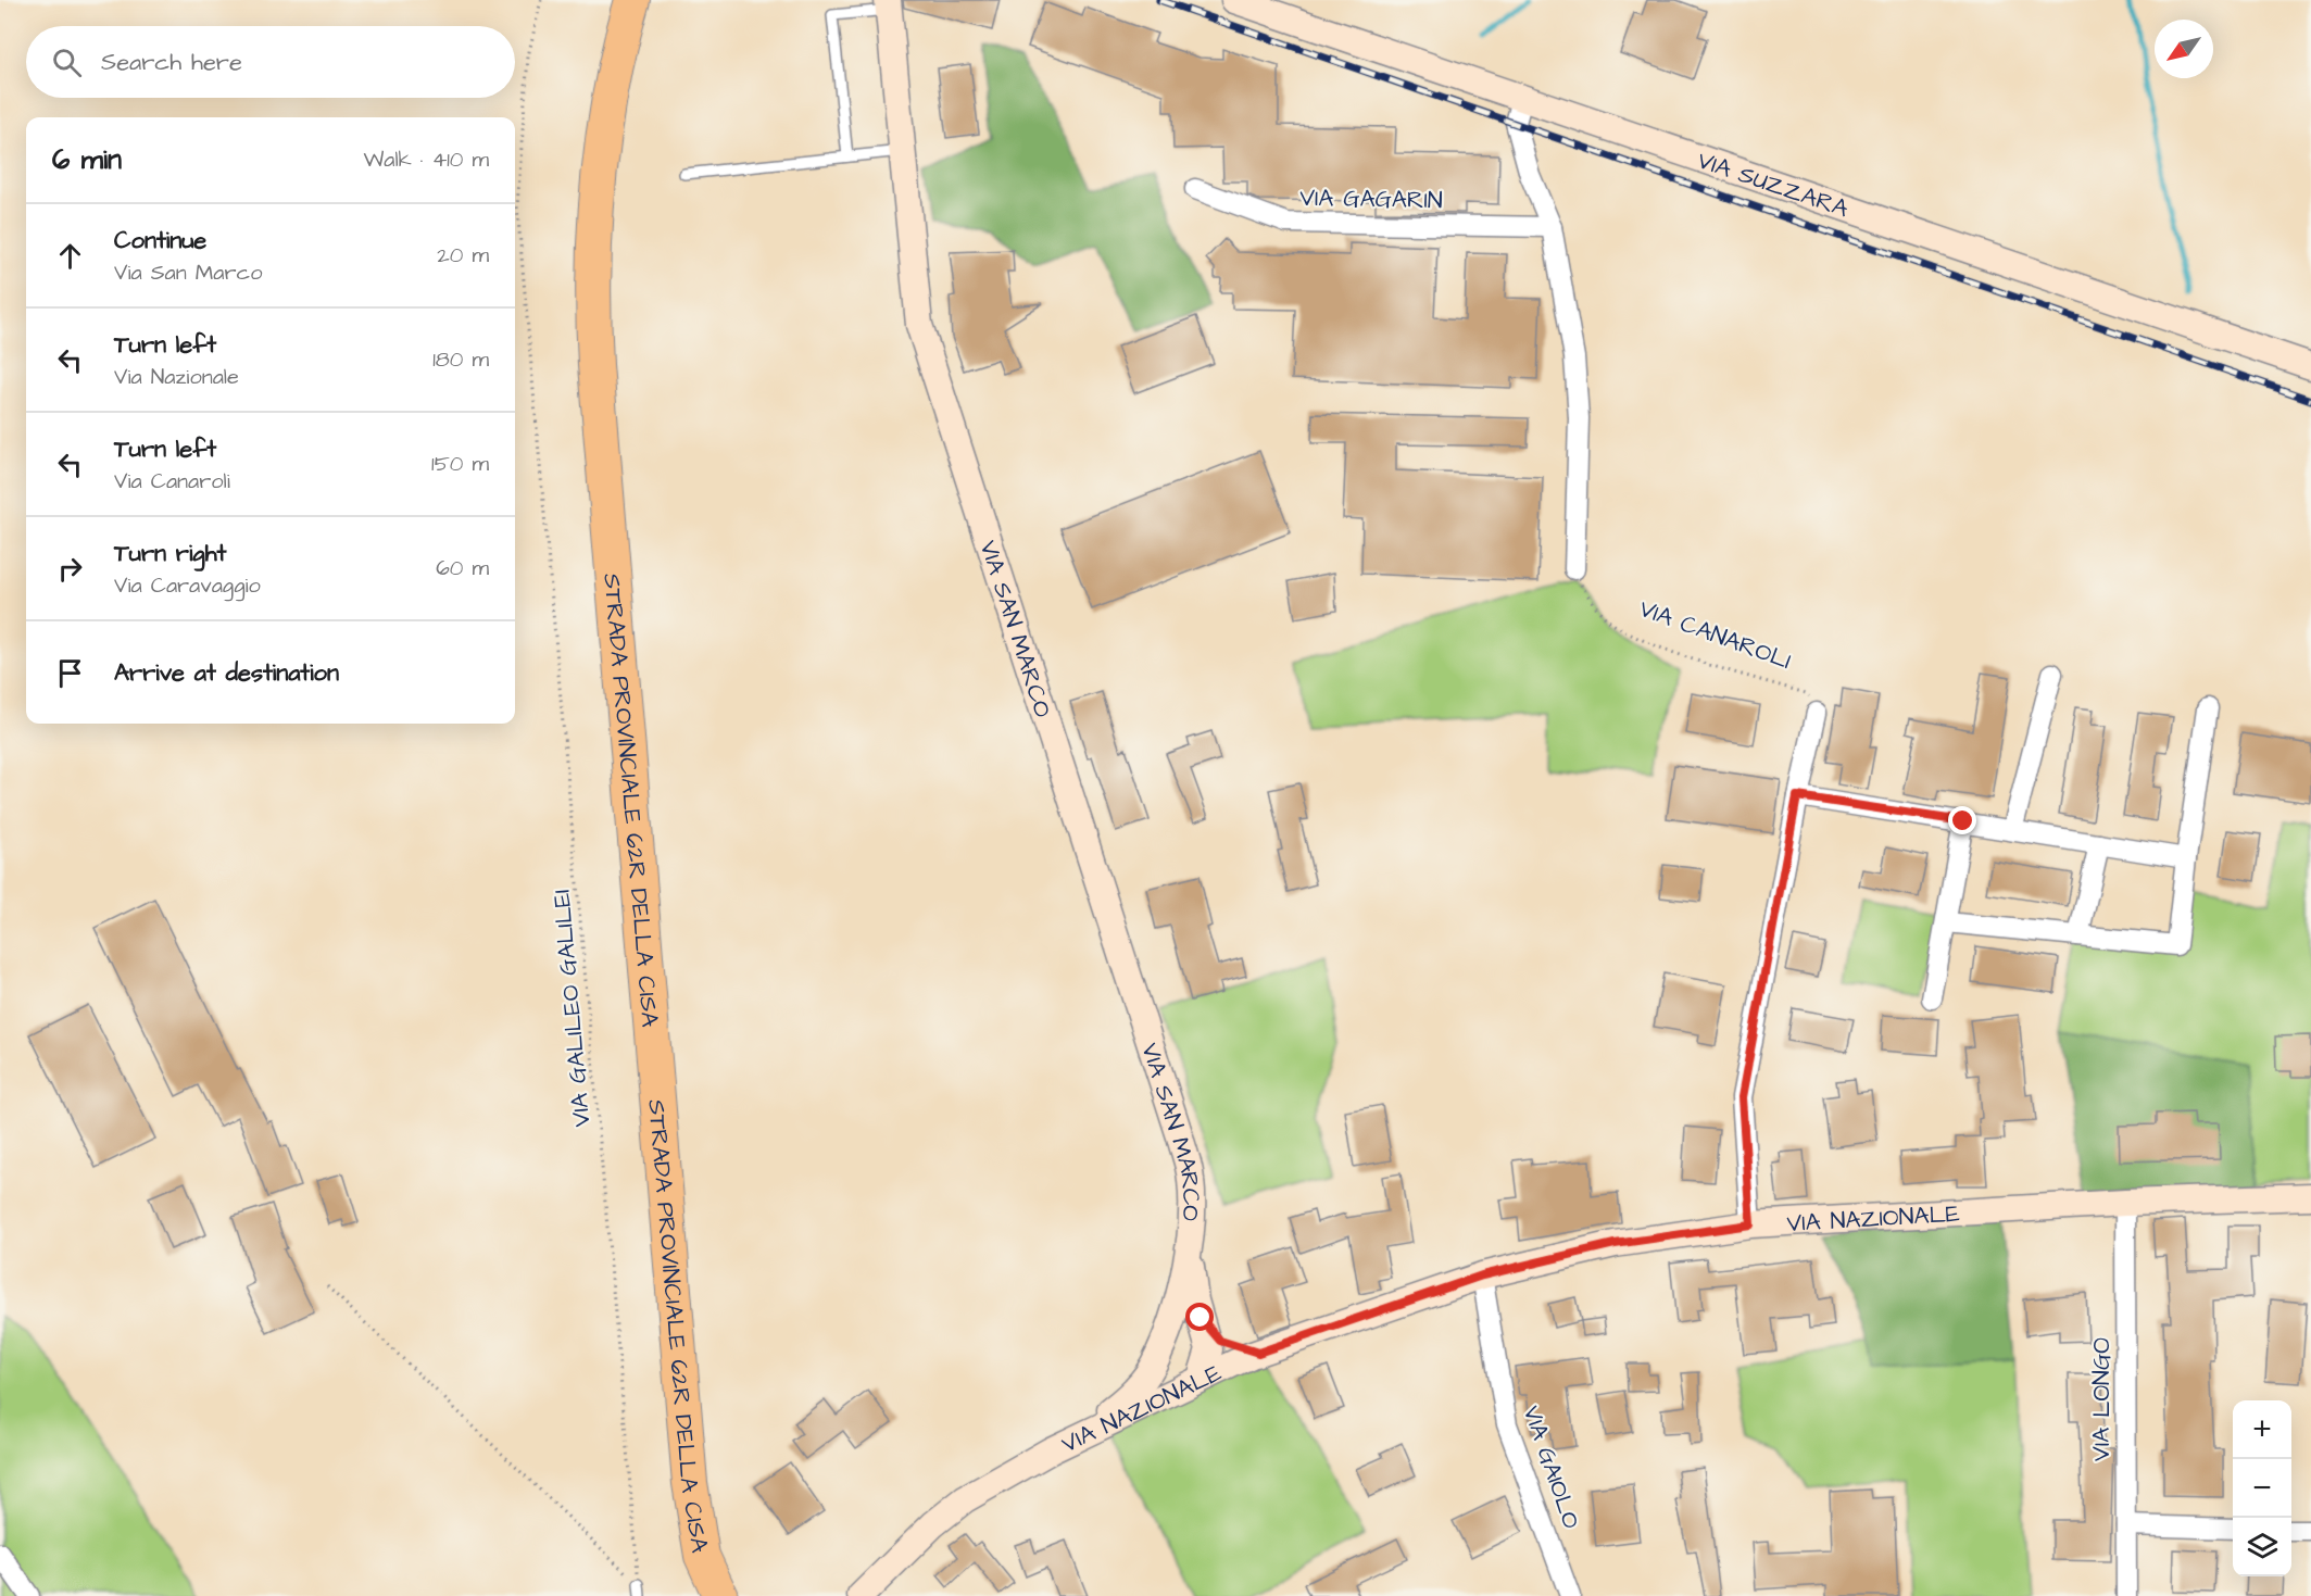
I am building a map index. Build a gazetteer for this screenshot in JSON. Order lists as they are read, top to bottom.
{
  "streets": {
    "highway": ["STRADA PROVINCIALE 62R DELLA CISA"],
    "street": [
      "VIA SUZZARA",
      "VIA GAGARIN",
      "VIA SAN MARCO",
      "VIA NAZIONALE",
      "VIA LONGO",
      "VIA GAIOLO"
    ],
    "path": ["VIA CANAROLI", "VIA GALILEO GALILEI"]
  },
  "crossings": [
    ["VIA SAN MARCO", "VIA NAZIONALE"],
    ["VIA NAZIONALE", "VIA LONGO"],
    ["VIA NAZIONALE", "VIA GAIOLO"]
  ],
  "north": "bottom left",
  "page": {
    "search": "Search here",
    "heading": ["6 min", "Walk · 410 m"],
    "list": [
      ["Continue", "Via San Marco", "20 m"],
      ["Turn left", "Via Nazionale", "180 m"],
      ["Turn left", "Via Canaroli", "150 m"],
      ["Turn right", "Via Caravaggio", "60 m"],
      "Arrive at destination"
    ],
    "map_buttons": ["+", "−"]
  }
}
